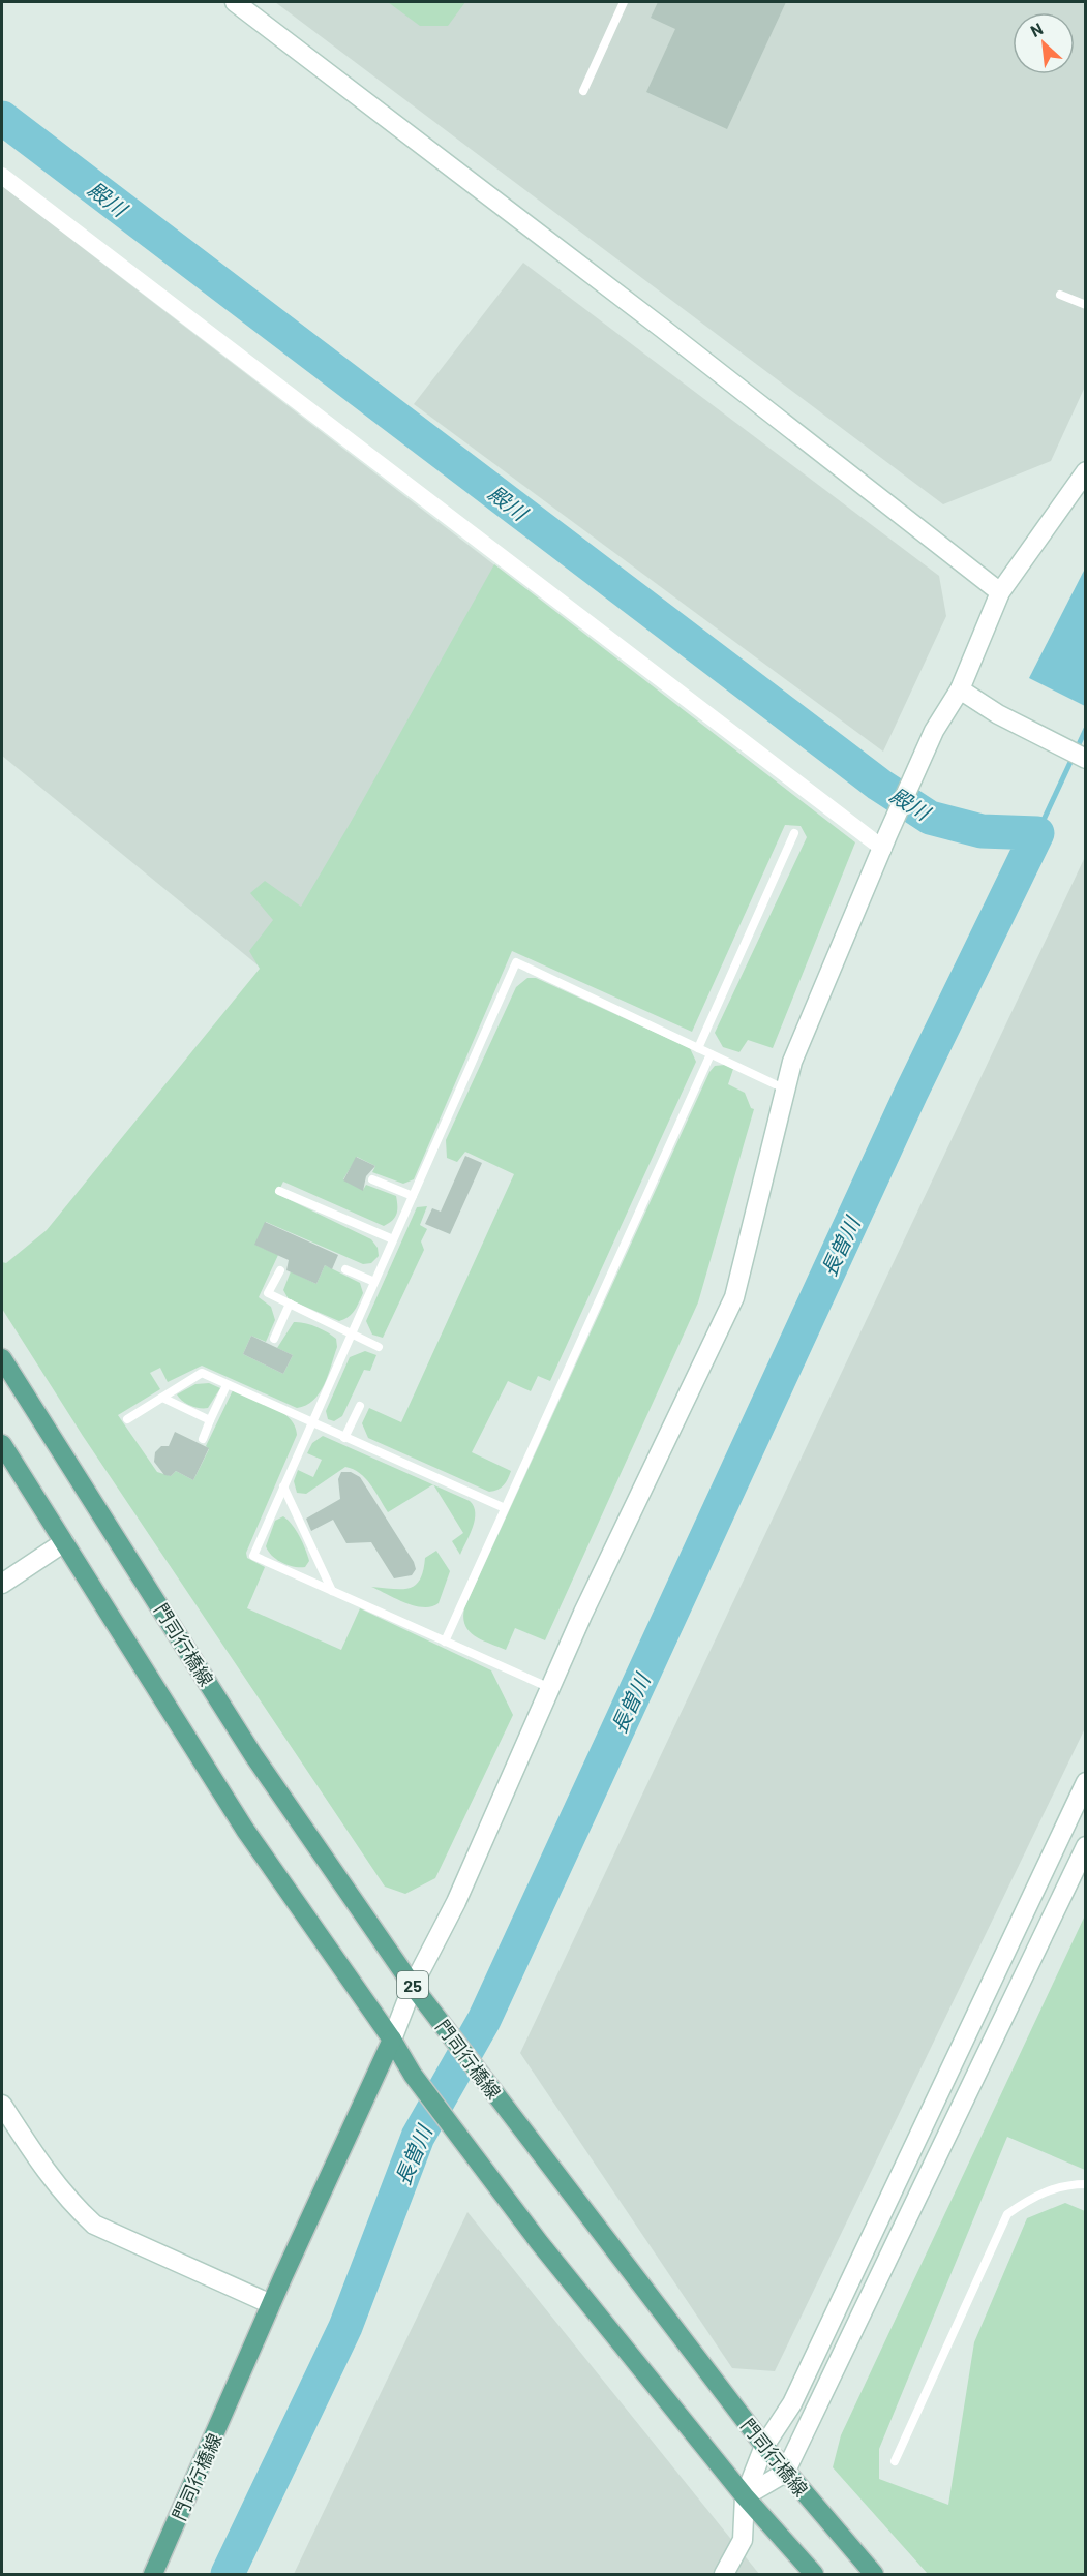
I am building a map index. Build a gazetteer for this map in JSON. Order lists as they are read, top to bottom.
{
  "streets": {
    "main road": ["門司行橋線", "25"]
  },
  "crossings": [
    ["門司行橋線", "25"]
  ],
  "water": ["殿川", "長曽川"],
  "north": "top left"
}
